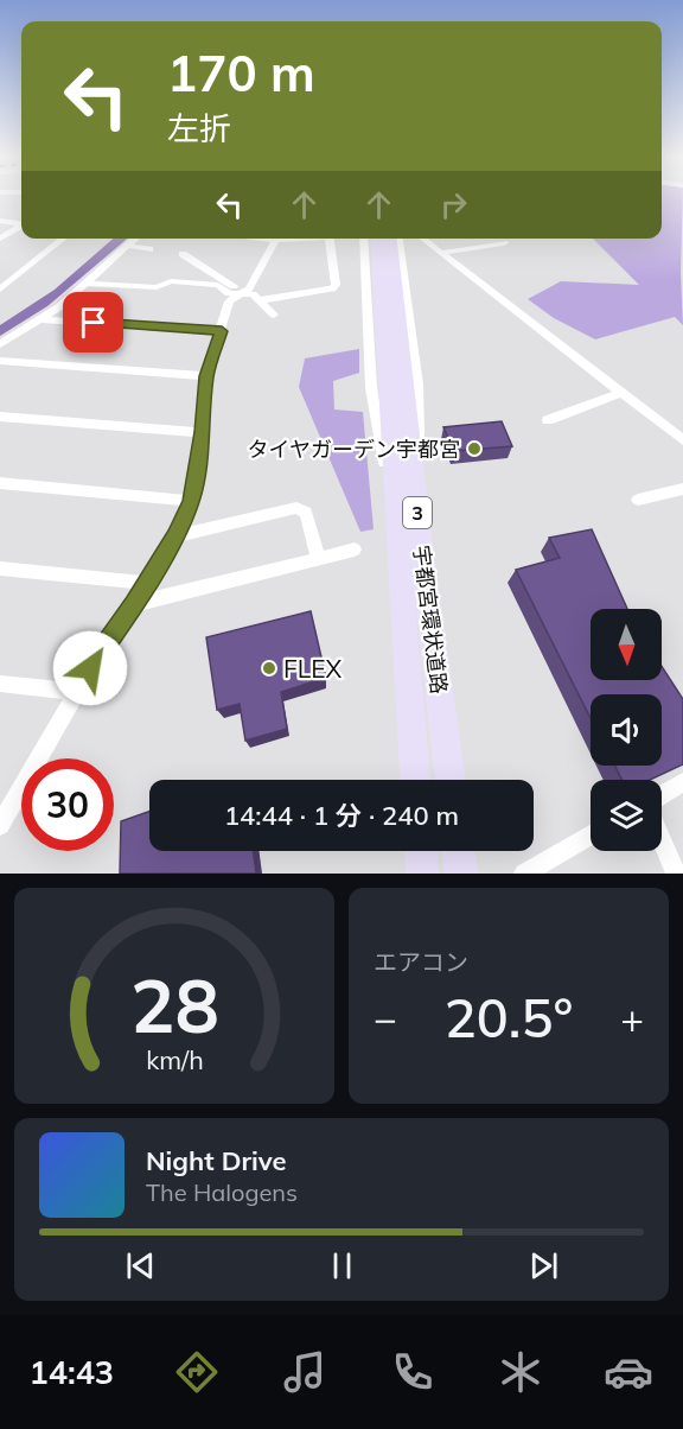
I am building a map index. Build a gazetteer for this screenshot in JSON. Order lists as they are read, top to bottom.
{
  "streets": {
    "main road": ["3", "宇都宮環状道路"]
  },
  "places": ["タイヤガーデン宇都宮", "FLEX"],
  "north": "bottom",
  "page": {
    "turn": ["170 m", "左折"],
    "limit": "30",
    "trip": "14:44 · 1 分 · 240 m",
    "tile": "エアコン",
    "heat": ["−", "20.5°", "+"],
    "song": ["Night Drive", "The Halogens"],
    "tabs": "14:43",
    "gauge": ["28", "km/h"]
  }
}
